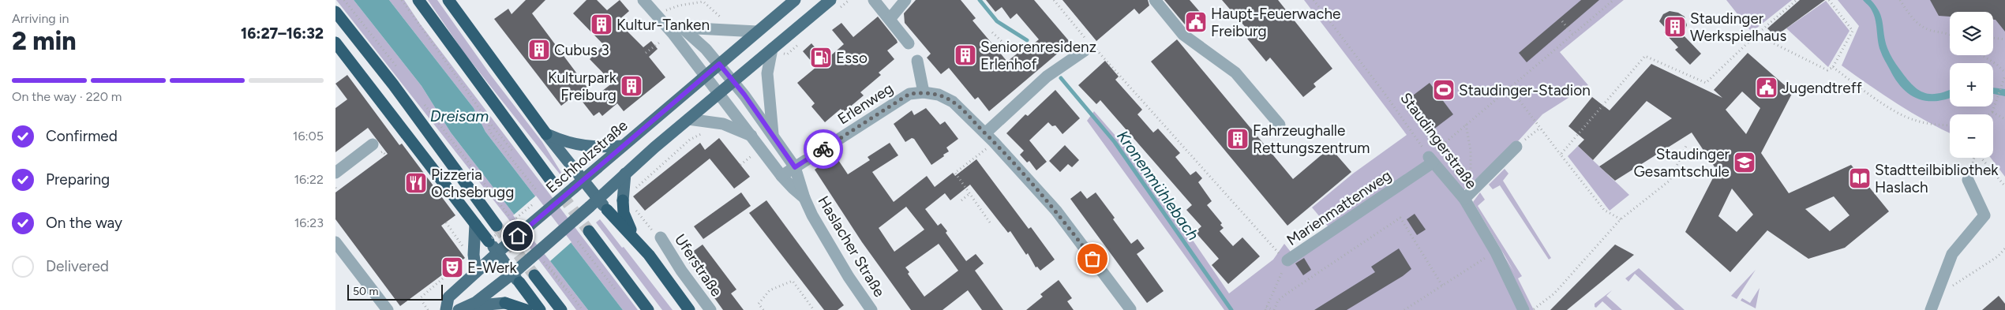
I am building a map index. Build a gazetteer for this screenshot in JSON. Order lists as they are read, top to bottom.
{
  "streets": {
    "main road": ["Eschholzstraße"],
    "street": [
      "Erlenweg",
      "Staudingerstraße",
      "Marienmattenweg",
      "Haslacher Straße",
      "Uferstraße"
    ]
  },
  "crossings": [
    ["Erlenweg", "Haslacher Straße"],
    ["Staudingerstraße", "Marienmattenweg"],
    ["Eschholzstraße", "Haslacher Straße"]
  ],
  "water": ["Dreisam", "Kronenmühlebach"],
  "places": {
    "public building": ["Haupt-Feuerwache Freiburg", "Jugendtreff"],
    "building": [
      "Kultur-Tanken",
      "Staudinger Werkspielhaus",
      "Cubus 3",
      "Seniorenresidenz Erlenhof",
      "Kulturpark Freiburg",
      "Fahrzeughalle Rettungszentrum"
    ],
    "fuel station": ["Esso"],
    "sports": ["Staudinger-Stadion"],
    "school or university": ["Staudinger Gesamtschule"],
    "library": ["Stadtteilbibliothek Haslach"],
    "restaurant": ["Pizzeria Ochsebrugg"],
    "theatre": ["E-Werk"]
  },
  "scale_bar": "50 m",
  "page": {
    "heading": ["2 min", "Arriving in", "16:27–16:32"],
    "map_buttons": ["+", "−"],
    "bar": "On the way · 220 m",
    "list": [
      ["Confirmed", "16:05"],
      ["Preparing", "16:22"],
      ["On the way", "16:23"],
      "Delivered"
    ],
    "scale": "50 m"
  }
}
